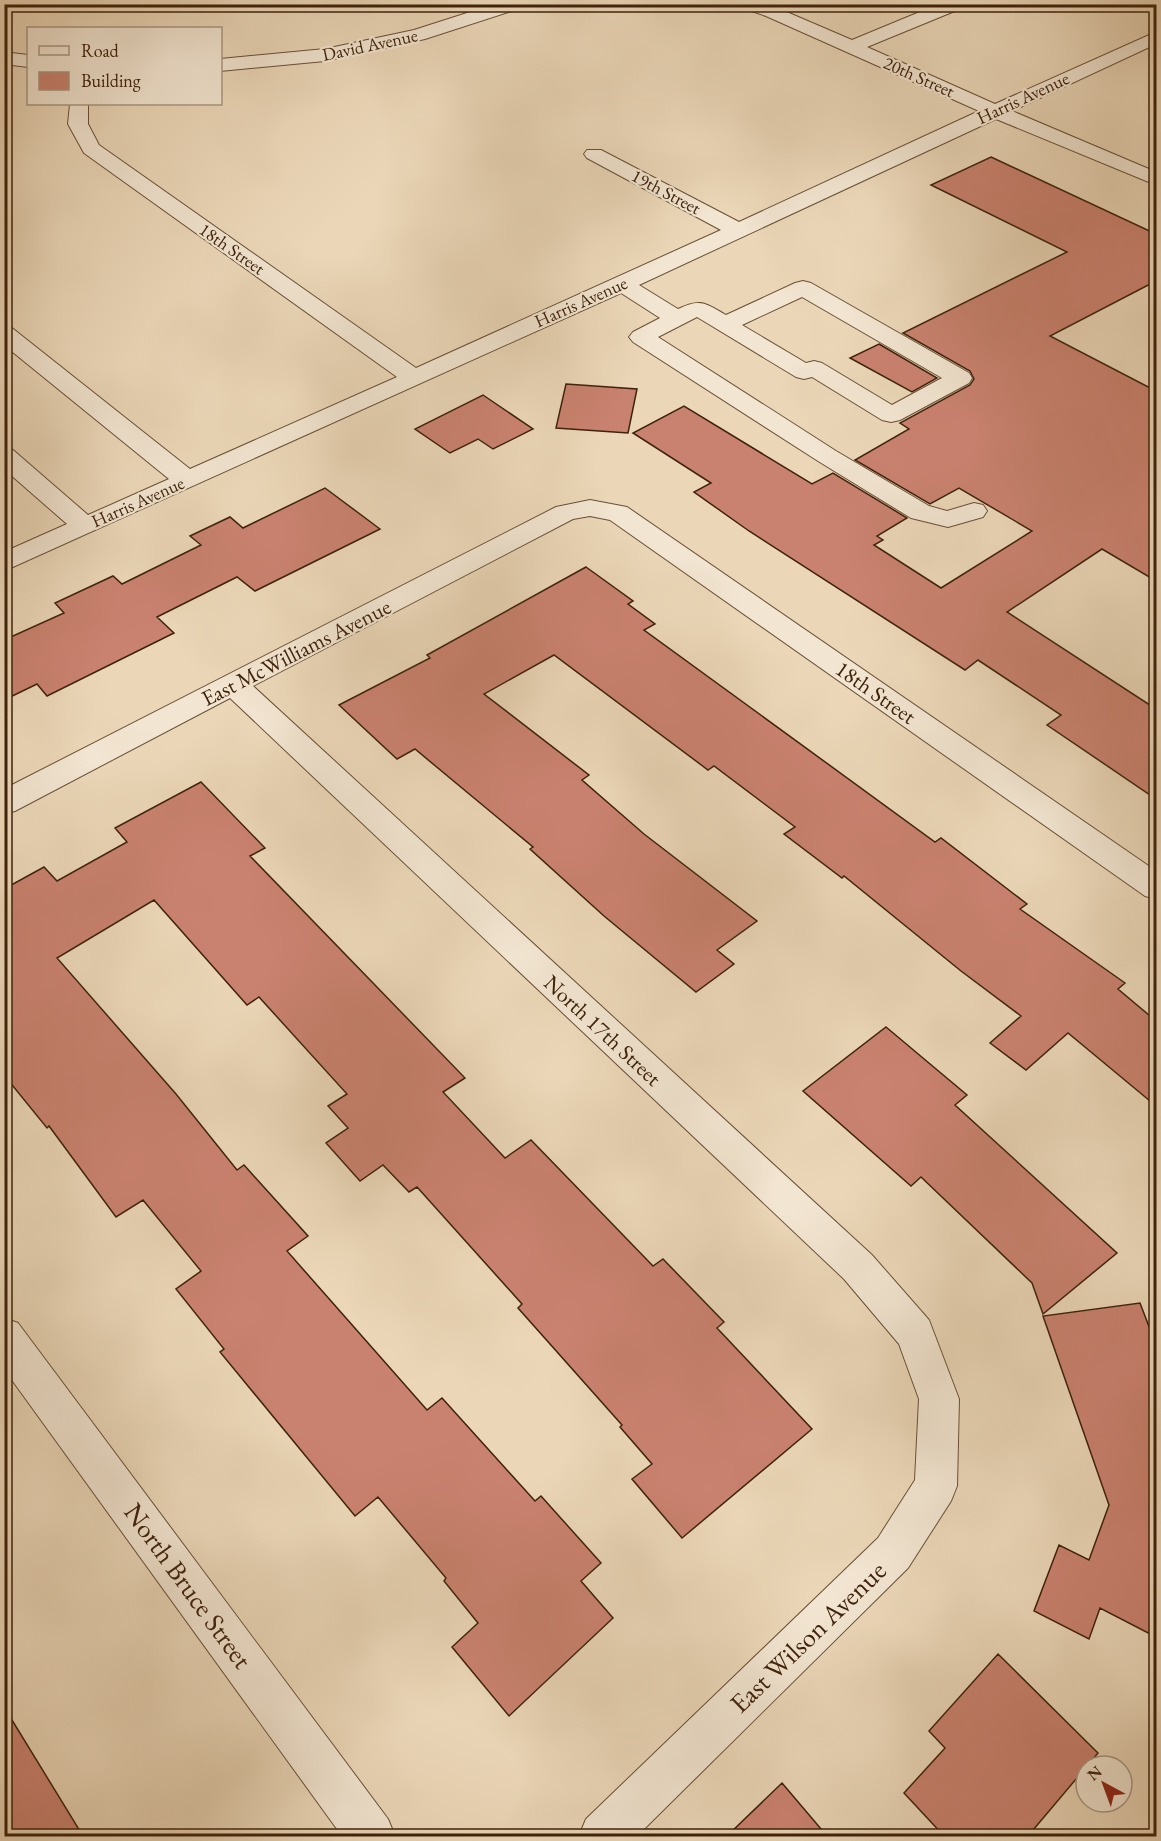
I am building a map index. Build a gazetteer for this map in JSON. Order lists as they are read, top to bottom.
{
  "streets": {
    "street": [
      "David Avenue",
      "20th Street",
      "Harris Avenue",
      "19th Street",
      "18th Street",
      "East McWilliams Avenue",
      "North 17th Street",
      "North Bruce Street",
      "East Wilson Avenue"
    ]
  },
  "crossings": [
    ["20th Street", "Harris Avenue"],
    ["Harris Avenue", "19th Street"],
    ["Harris Avenue", "18th Street"],
    ["18th Street", "East McWilliams Avenue"],
    ["East McWilliams Avenue", "North 17th Street"],
    ["North 17th Street", "East Wilson Avenue"]
  ],
  "legend": ["Road", "Building"],
  "north": "top left"
}
